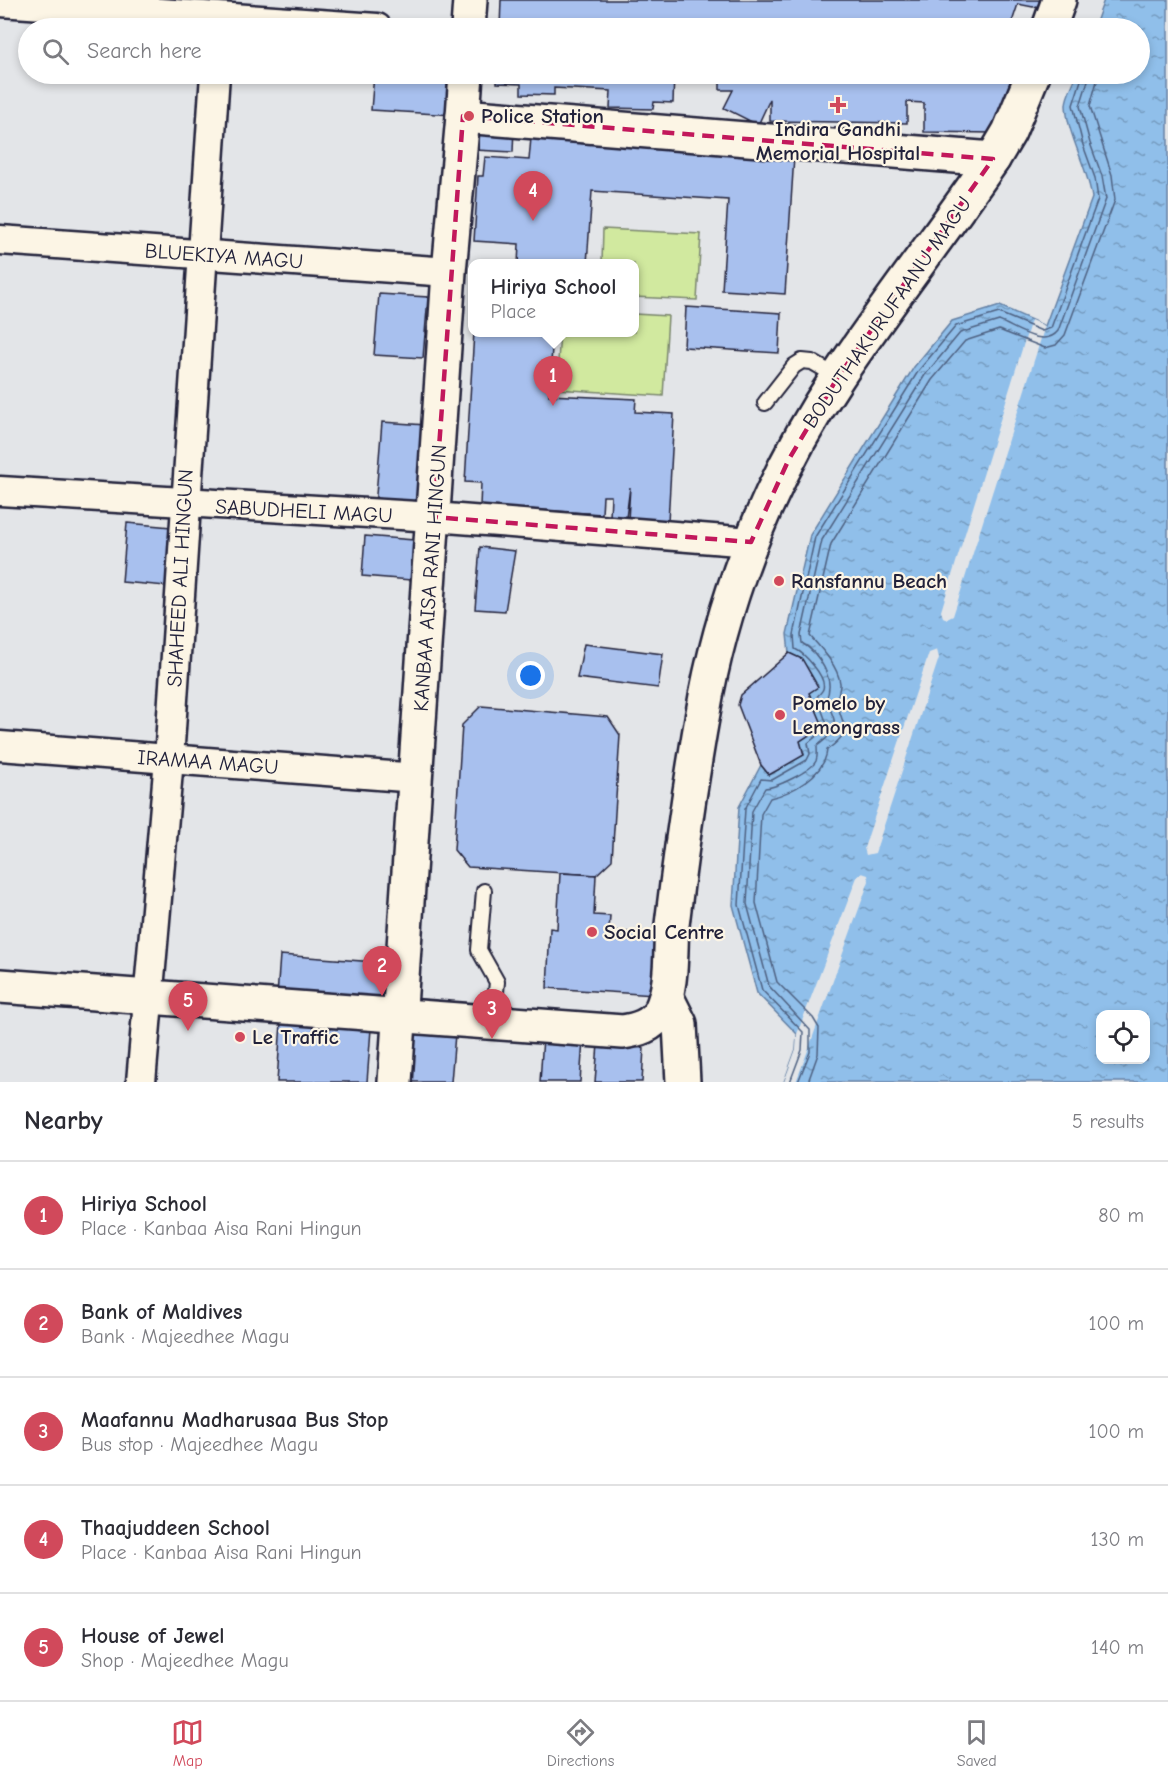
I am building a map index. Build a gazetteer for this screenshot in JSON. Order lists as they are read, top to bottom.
{
  "streets": {
    "street": [
      "BLUEKIYA MAGU",
      "BODUTHAKURUFAANU MAGU",
      "SABUDHELI MAGU",
      "SHAHEED ALI HINGUN",
      "KANBAA AISA RANI HINGUN",
      "IRAMAA MAGU"
    ]
  },
  "crossings": [
    ["BLUEKIYA MAGU", "SHAHEED ALI HINGUN"],
    ["BLUEKIYA MAGU", "KANBAA AISA RANI HINGUN"],
    ["BODUTHAKURUFAANU MAGU", "SABUDHELI MAGU"],
    ["SABUDHELI MAGU", "SHAHEED ALI HINGUN"],
    ["SABUDHELI MAGU", "KANBAA AISA RANI HINGUN"],
    ["SHAHEED ALI HINGUN", "IRAMAA MAGU"],
    ["KANBAA AISA RANI HINGUN", "IRAMAA MAGU"]
  ],
  "places": {
    "health": ["Indira Gandhi Memorial Hospital"],
    "other": [
      "Police Station",
      "Ransfannu Beach",
      "Pomelo by Lemongrass",
      "Social Centre",
      "Le Traffic"
    ]
  },
  "page": {
    "search": "Search here",
    "pins": [
      "4",
      "1",
      "2",
      "5",
      "3"
    ],
    "popup": ["Hiriya School", "Place"],
    "heading": ["Nearby", "5 results"],
    "list": [
      {
        "mark": "1",
        "name": "Hiriya School",
        "note": "Place · Kanbaa Aisa Rani Hingun",
        "value": "80 m"
      },
      {
        "mark": "2",
        "name": "Bank of Maldives",
        "note": "Bank · Majeedhee Magu",
        "value": "100 m"
      },
      {
        "mark": "3",
        "name": "Maafannu Madharusaa Bus Stop",
        "note": "Bus stop · Majeedhee Magu",
        "value": "100 m"
      },
      {
        "mark": "4",
        "name": "Thaajuddeen School",
        "note": "Place · Kanbaa Aisa Rani Hingun",
        "value": "130 m"
      },
      {
        "mark": "5",
        "name": "House of Jewel",
        "note": "Shop · Majeedhee Magu",
        "value": "140 m"
      }
    ],
    "nav": ["Map", "Directions", "Saved"]
  }
}
